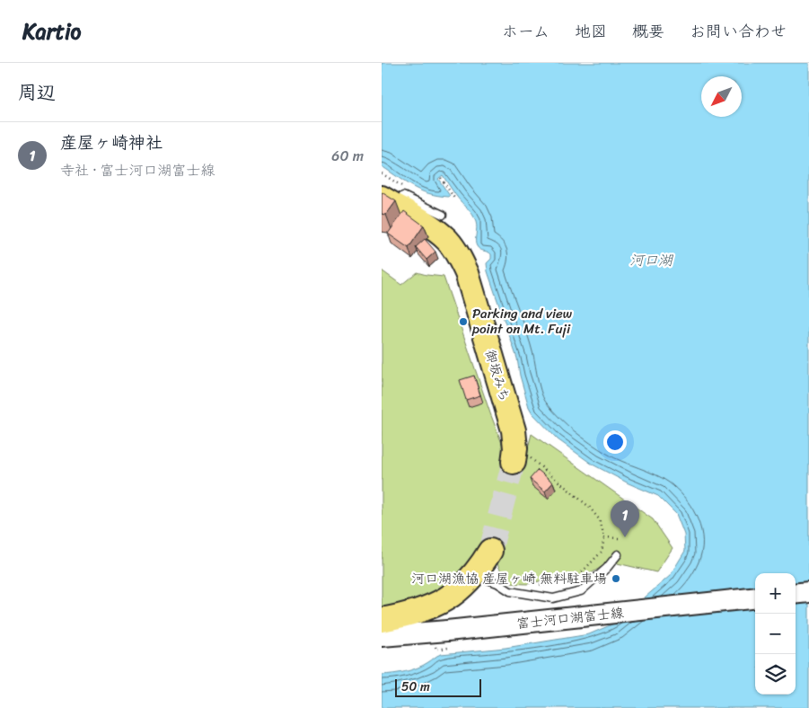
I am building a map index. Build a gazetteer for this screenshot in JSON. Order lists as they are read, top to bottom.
{
  "streets": {
    "highway": ["御坂みち"],
    "main road": ["富士河口湖富士線"]
  },
  "water": ["河口湖"],
  "places": ["Parking and view point on Mt. Fuji", "河口湖漁協 産屋ヶ崎 無料駐車場"],
  "scale_bar": "50 m",
  "north": "bottom left",
  "page": {
    "header": "Kartio",
    "nav": [
      "ホーム",
      "地図",
      "概要",
      "お問い合わせ"
    ],
    "heading": "周辺",
    "list": [
      {
        "mark": "1",
        "name": "産屋ヶ崎神社",
        "note": "寺社 · 富士河口湖富士線",
        "value": "60 m"
      }
    ],
    "pins": "1",
    "map_buttons": ["+", "−"],
    "scale": "50 m"
  }
}
